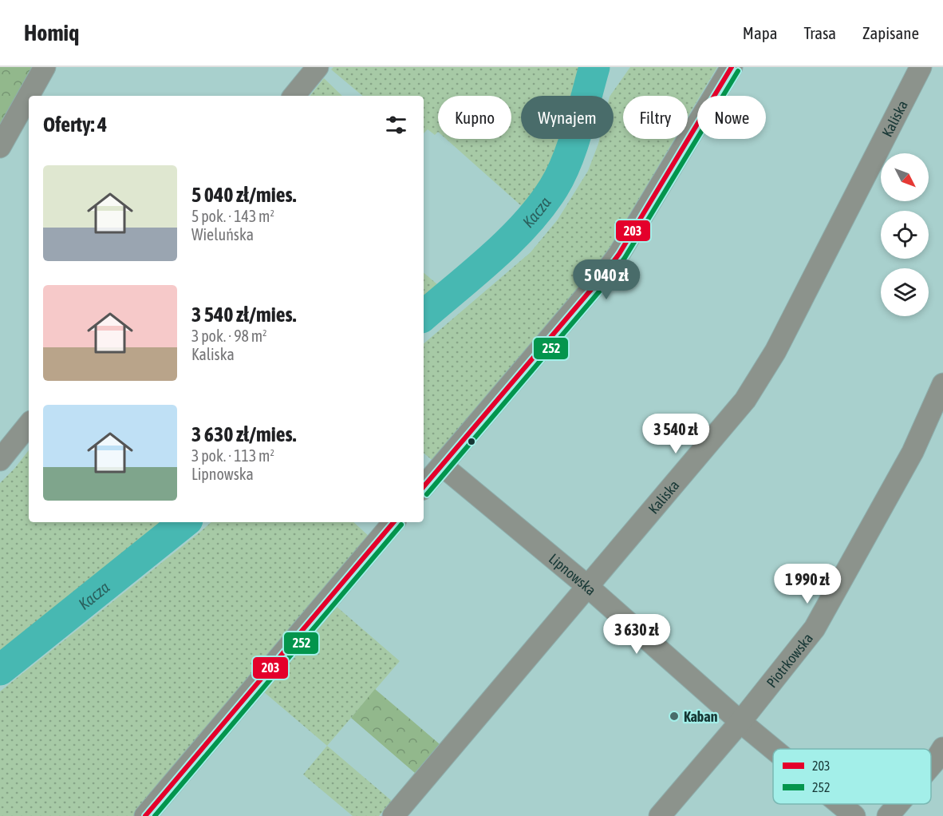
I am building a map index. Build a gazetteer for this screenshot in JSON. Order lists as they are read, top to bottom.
{
  "streets": {
    "street": ["Kaliska", "Lipnowska", "Piotrkowska"]
  },
  "crossings": [
    ["Kaliska", "Lipnowska"],
    ["Lipnowska", "Piotrkowska"]
  ],
  "water": ["Kacza"],
  "places": ["Kaban"],
  "lines": ["transit line 203", "transit line 252"],
  "legend": ["203", "252"],
  "north": "bottom right",
  "page": {
    "header": "Homiq",
    "nav": ["Mapa", "Trasa", "Zapisane"],
    "chip": [
      "Kupno",
      "Wynajem",
      "Filtry",
      "Nowe"
    ],
    "heading": "Oferty: 4",
    "list": [
      {
        "name": "5 040 zł/mies.",
        "note": "5 pok. · 143 m² · Wieluńska"
      },
      {
        "name": "3 540 zł/mies.",
        "note": "3 pok. · 98 m² · Kaliska"
      },
      {
        "name": "3 630 zł/mies.",
        "note": "3 pok. · 113 m² · Lipnowska"
      }
    ],
    "price": [
      "5 040 zł",
      "3 540 zł",
      "1 990 zł",
      "3 630 zł"
    ]
  }
}
